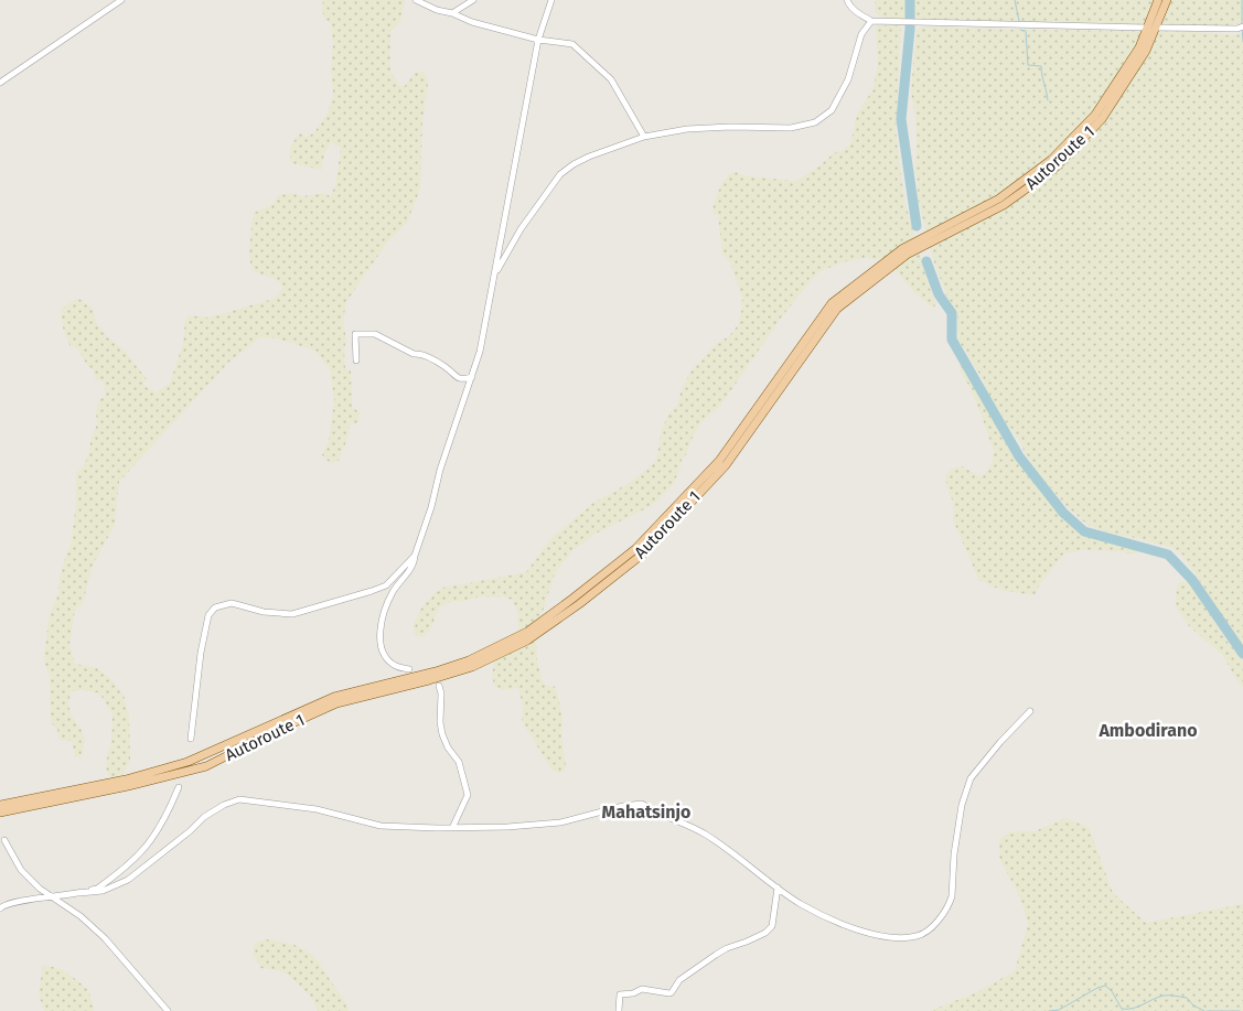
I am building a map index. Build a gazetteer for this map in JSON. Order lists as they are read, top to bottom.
{
  "streets": {
    "main road": ["Autoroute 1"]
  },
  "districts": ["Ambodirano", "Mahatsinjo"]
}
